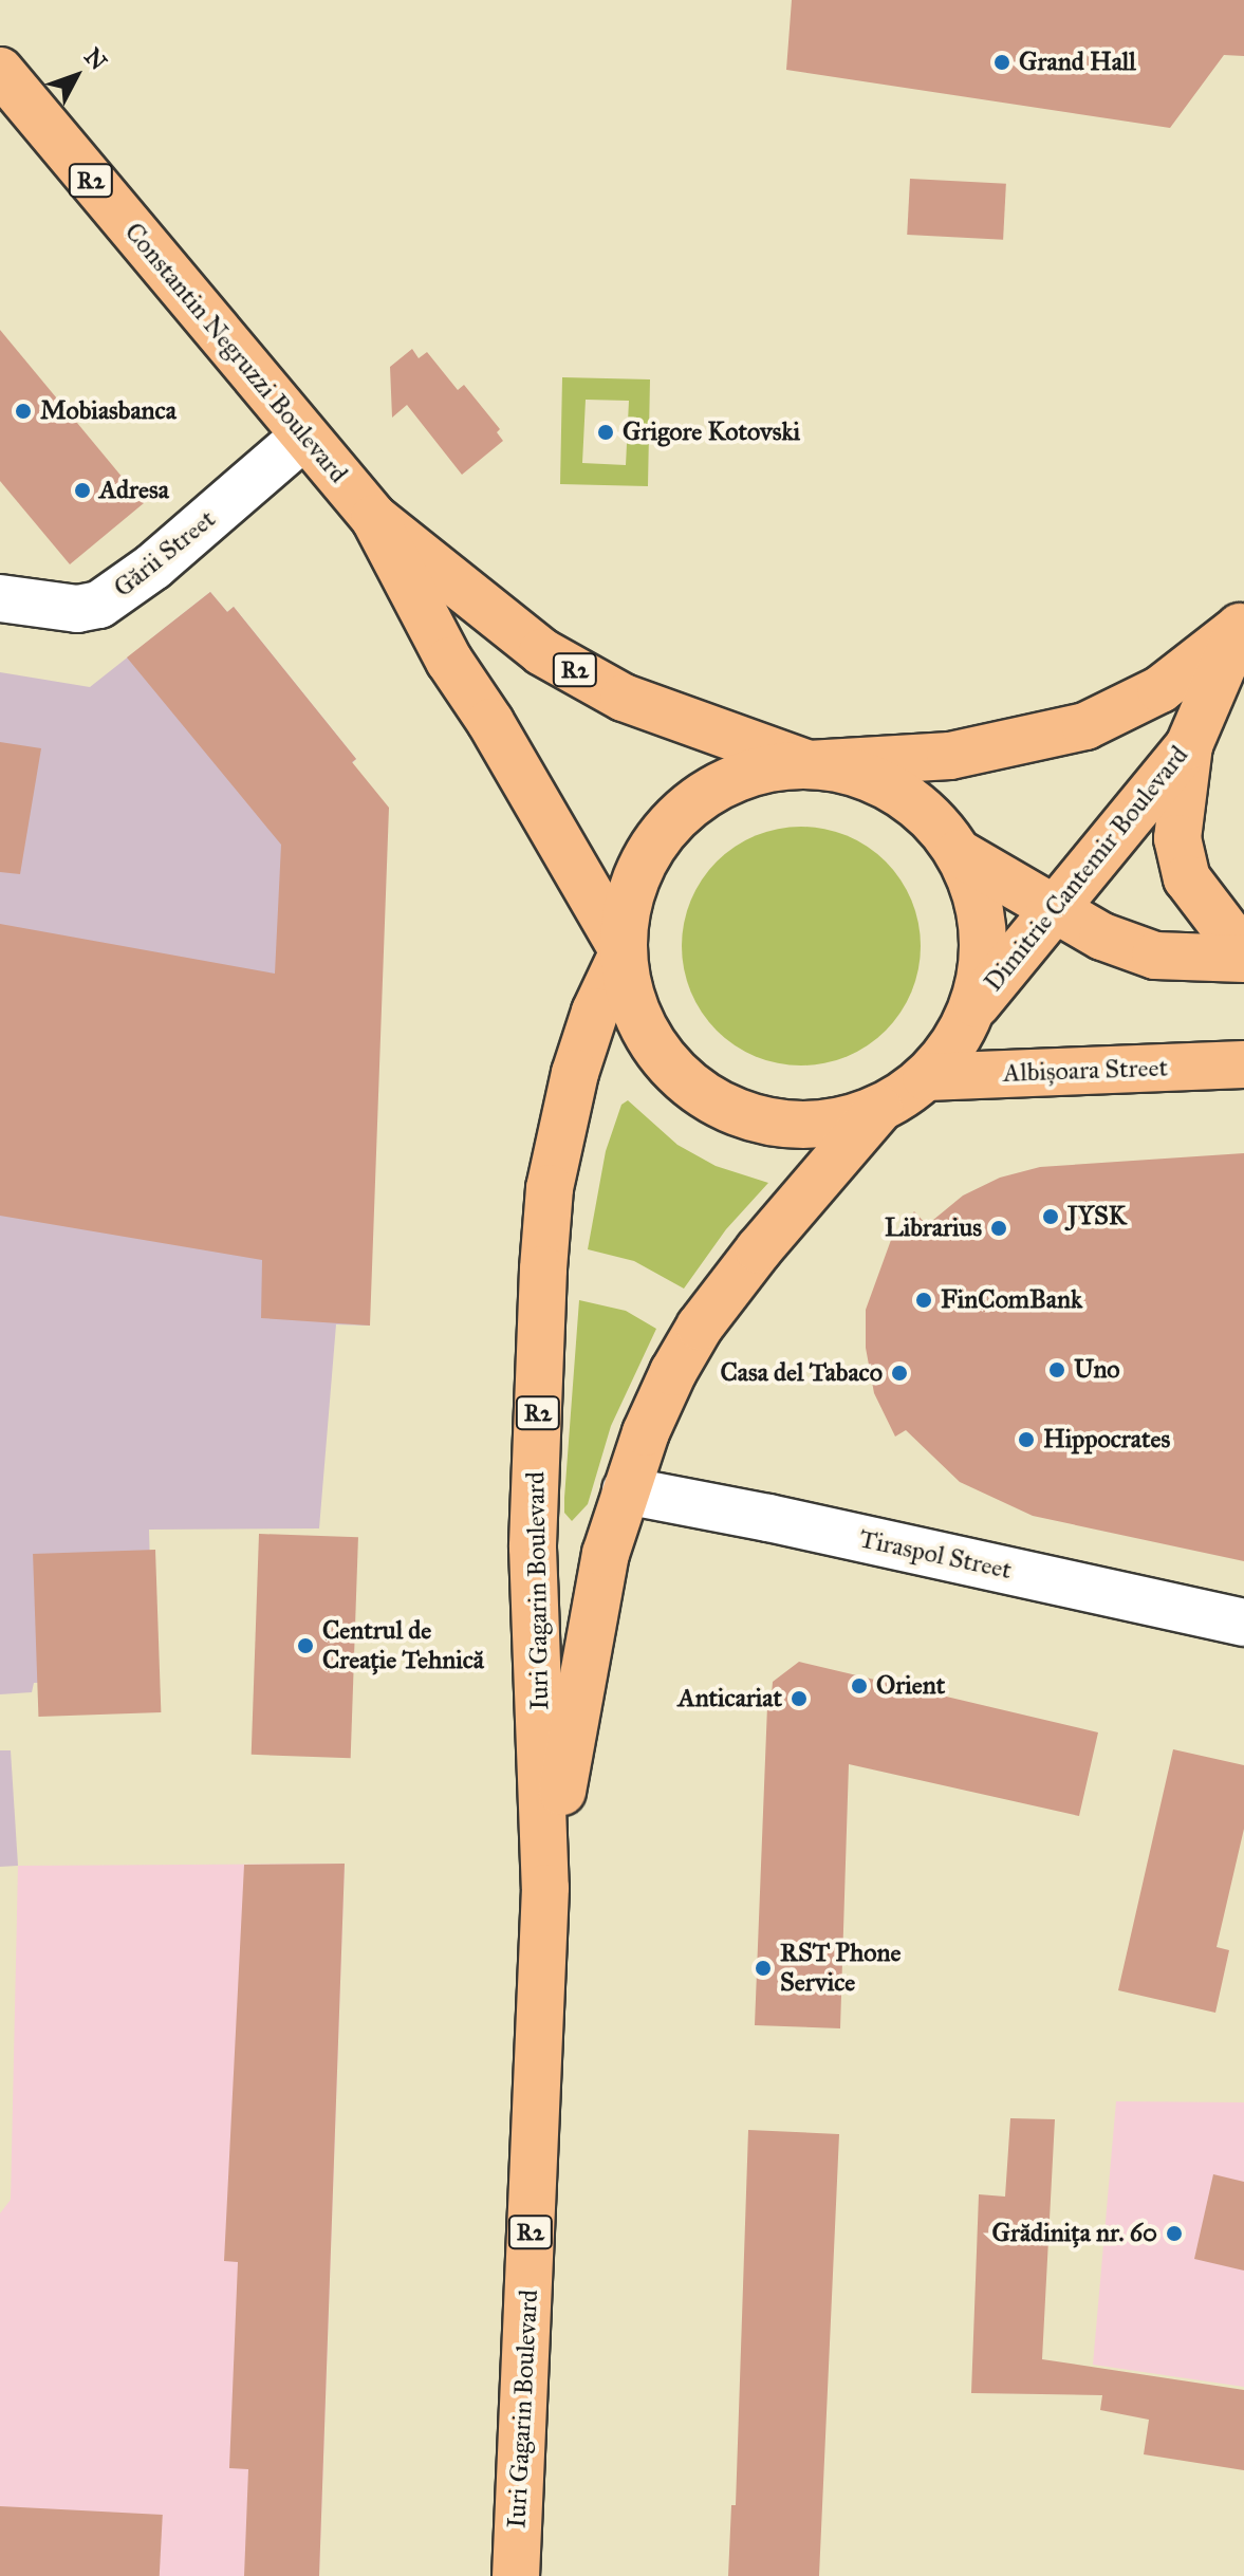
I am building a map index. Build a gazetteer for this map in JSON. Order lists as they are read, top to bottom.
{
  "streets": {
    "main road": [
      "R2",
      "Constantin Negruzzi Boulevard",
      "Dimitrie Cantemir Boulevard",
      "Albișoara Street",
      "Iuri Gagarin Boulevard"
    ],
    "street": ["Gării Street", "Tiraspol Street"]
  },
  "crossings": [
    ["Constantin Negruzzi Boulevard", "Gării Street"],
    ["Constantin Negruzzi Boulevard", "Dimitrie Cantemir Boulevard"],
    ["Constantin Negruzzi Boulevard", "Iuri Gagarin Boulevard"],
    ["Tiraspol Street", "Iuri Gagarin Boulevard"]
  ],
  "places": [
    "Grand Hall",
    "Mobiasbanca",
    "Grigore Kotovski",
    "Adresa",
    "JYSK",
    "Librarius",
    "FinComBank",
    "Uno",
    "Casa del Tabaco",
    "Hippocrates",
    "Centrul de Creație Tehnică",
    "Orient",
    "Anticariat",
    "RST Phone Service",
    "Grădinița nr. 60"
  ],
  "north": "top right"
}
